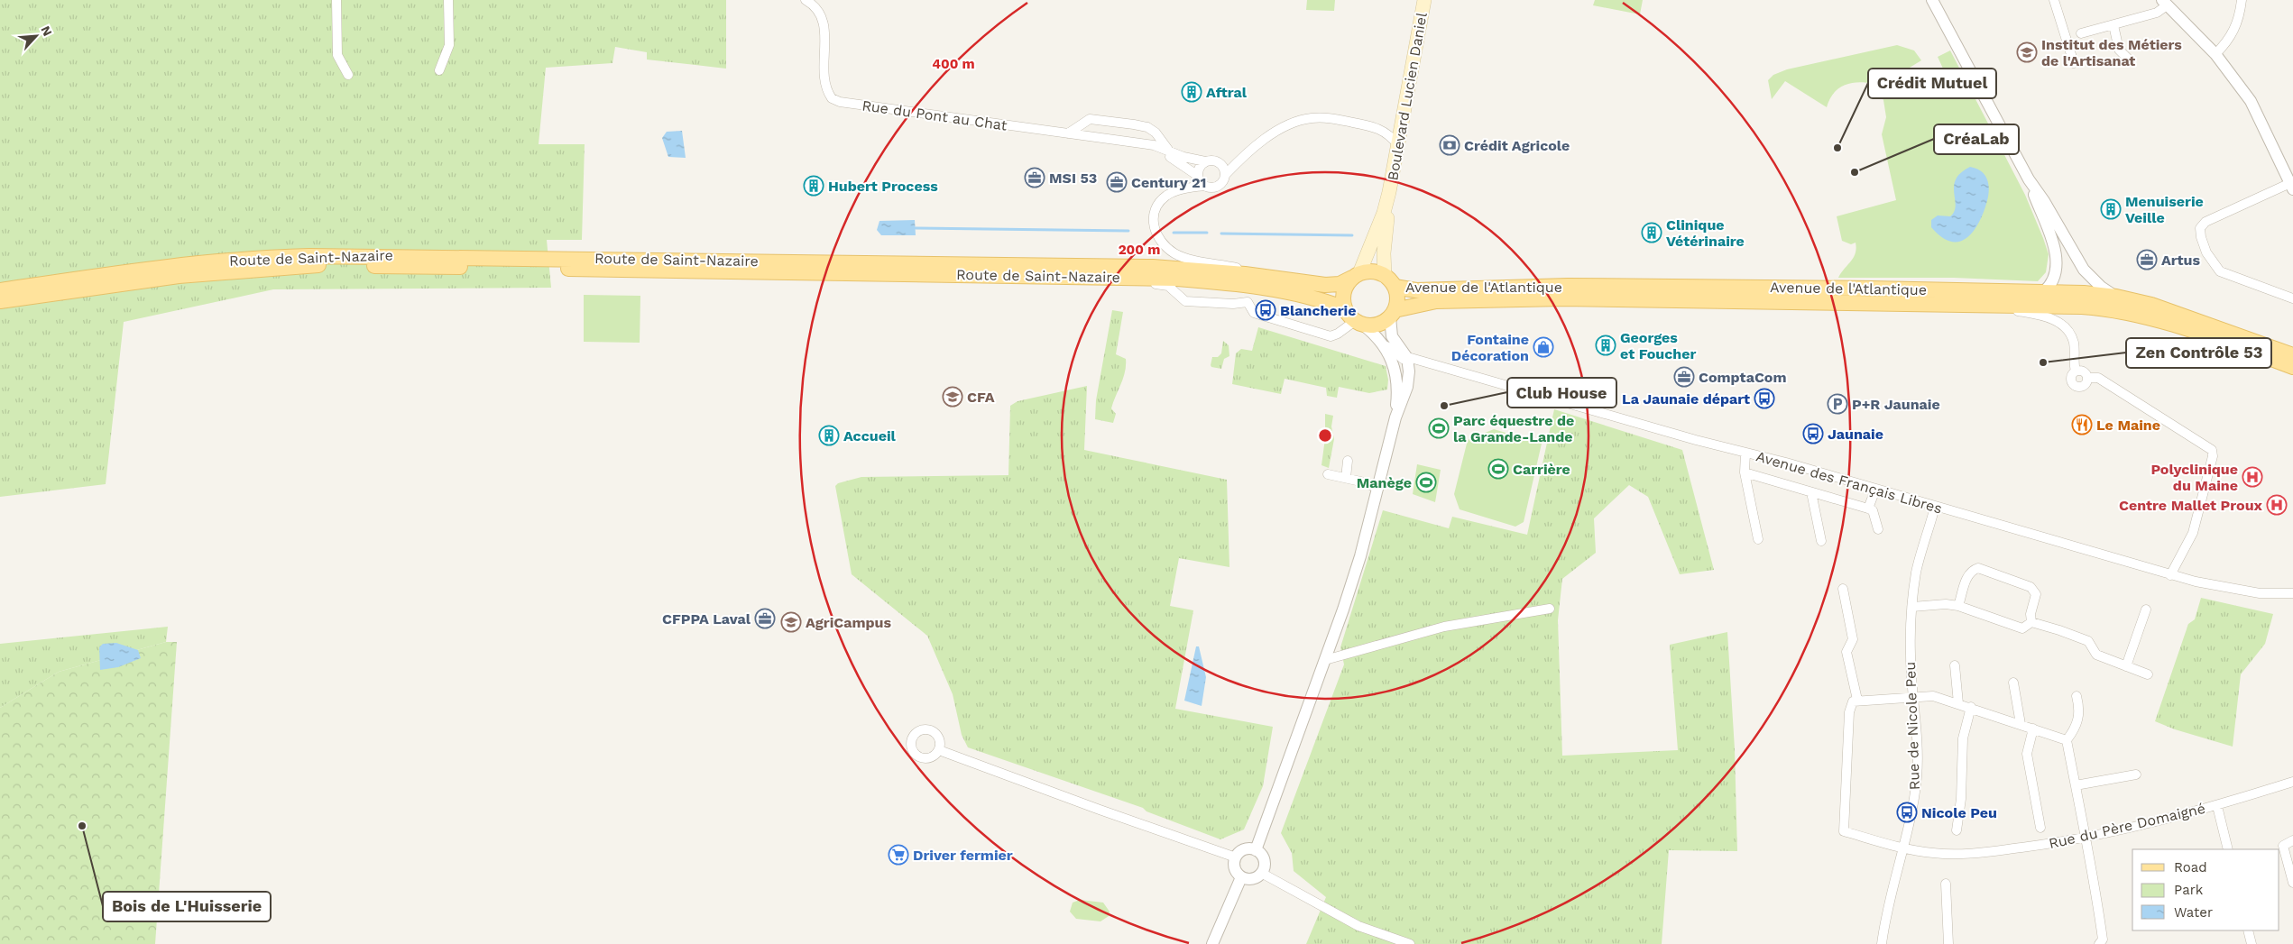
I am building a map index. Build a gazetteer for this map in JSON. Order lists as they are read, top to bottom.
{
  "streets": {
    "main road": ["Boulevard Lucien Daniel", "Route de Saint-Nazaire", "Avenue de l'Atlantique"],
    "street": [
      "Rue du Pont au Chat",
      "Avenue des Français Libres",
      "Rue de Nicole Peu",
      "Rue du Père Domaigné"
    ]
  },
  "crossings": [
    ["Boulevard Lucien Daniel", "Route de Saint-Nazaire"],
    ["Boulevard Lucien Daniel", "Avenue de l'Atlantique"],
    ["Route de Saint-Nazaire", "Avenue de l'Atlantique"],
    ["Avenue des Français Libres", "Rue de Nicole Peu"],
    ["Rue de Nicole Peu", "Rue du Père Domaigné"]
  ],
  "places": {
    "school or university": ["Institut des Métiers de l'Artisanat", "CFA", "AgriCampus"],
    "building": [
      "Aftral",
      "Hubert Process",
      "Menuiserie Veille",
      "Clinique Vétérinaire",
      "Georges et Foucher",
      "Accueil"
    ],
    "bank": ["Crédit Agricole"],
    "other": [
      "Crédit Mutuel",
      "CréaLab",
      "Zen Contrôle 53",
      "Club House",
      "Bois de L'Huisserie"
    ],
    "office": [
      "MSI 53",
      "Century 21",
      "Artus",
      "ComptaCom",
      "CFPPA Laval"
    ],
    "bus stop": [
      "Blancherie",
      "La Jaunaie départ",
      "Jaunaie",
      "Nicole Peu"
    ],
    "shop": ["Fontaine Décoration"],
    "parking": ["P+R Jaunaie"],
    "restaurant": ["Le Maine"],
    "sports": ["Parc équestre de la Grande-Lande", "Carrière", "Manège"],
    "hospital": ["Polyclinique du Maine", "Centre Mallet Proux"],
    "supermarket": ["Driver fermier"]
  },
  "legend": ["Road", "Park", "Water"],
  "north": "top right",
  "rings": ["400 m", "200 m"]
}
